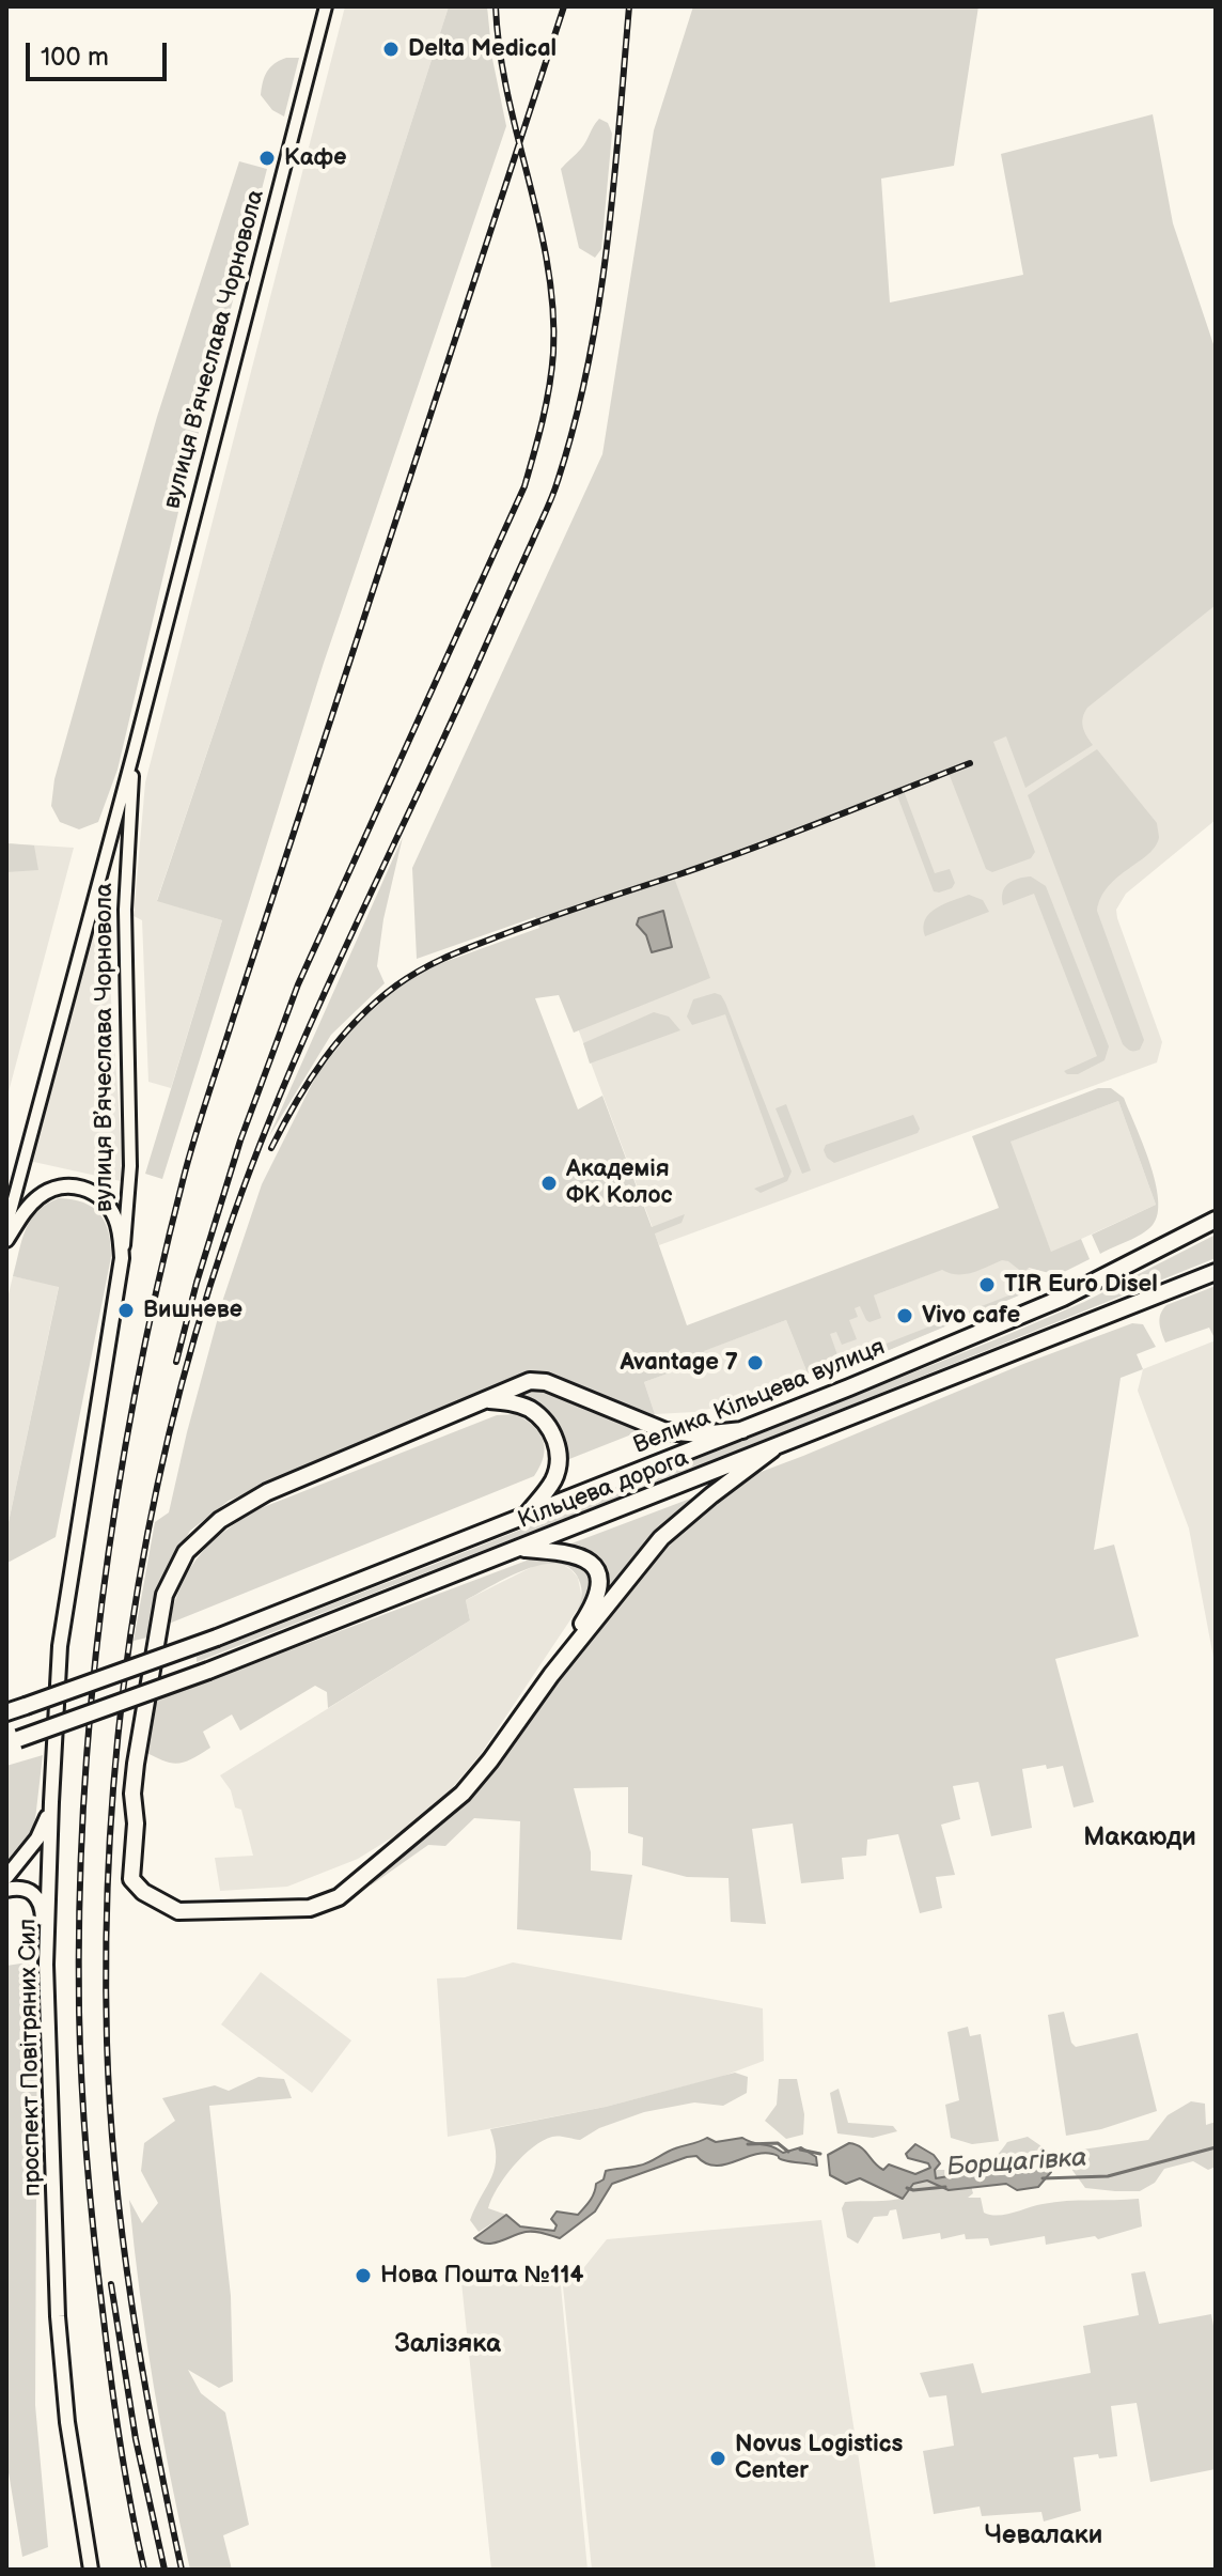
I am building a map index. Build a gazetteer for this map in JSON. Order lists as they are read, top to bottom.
{
  "streets": {
    "highway": ["Велика Кільцева вулиця", "Кільцева дорога"],
    "main road": ["вулиця Вʼячеслава Чорновола", "проспект Повітряних Сил"]
  },
  "crossings": [
    ["вулиця Вʼячеслава Чорновола", "проспект Повітряних Сил"]
  ],
  "districts": ["Макаюди", "Залізяка", "Чевалаки"],
  "water": ["Борщагівка"],
  "places": [
    "Delta Medical",
    "Кафе",
    "Академія ФК Колос",
    "TIR Euro Disel",
    "Вишневе",
    "Vivo cafe",
    "Avantage 7",
    "Нова Пошта №114",
    "Novus Logistics Center"
  ],
  "scale_bar": "100 m"
}
